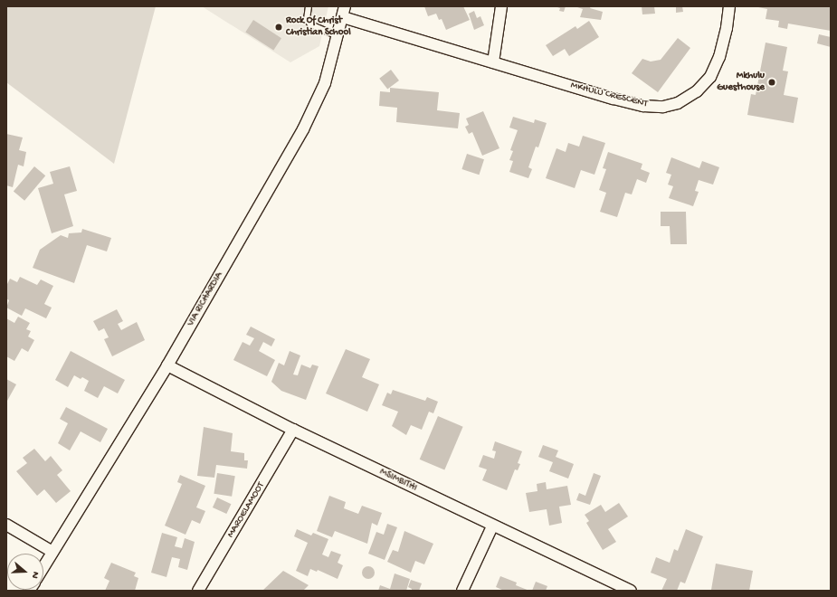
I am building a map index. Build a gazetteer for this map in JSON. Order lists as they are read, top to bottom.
{
  "streets": {
    "street": [
      "MKHULU CRESCENT",
      "VIA RICHARDIA",
      "MSIMBITHI",
      "MAROELAMOOT"
    ]
  },
  "crossings": [
    ["MKHULU CRESCENT", "VIA RICHARDIA"],
    ["VIA RICHARDIA", "MSIMBITHI"],
    ["MSIMBITHI", "MAROELAMOOT"]
  ],
  "places": ["Rock Of Christ Christian School", "Mkhulu Guesthouse"],
  "north": "right"
}
